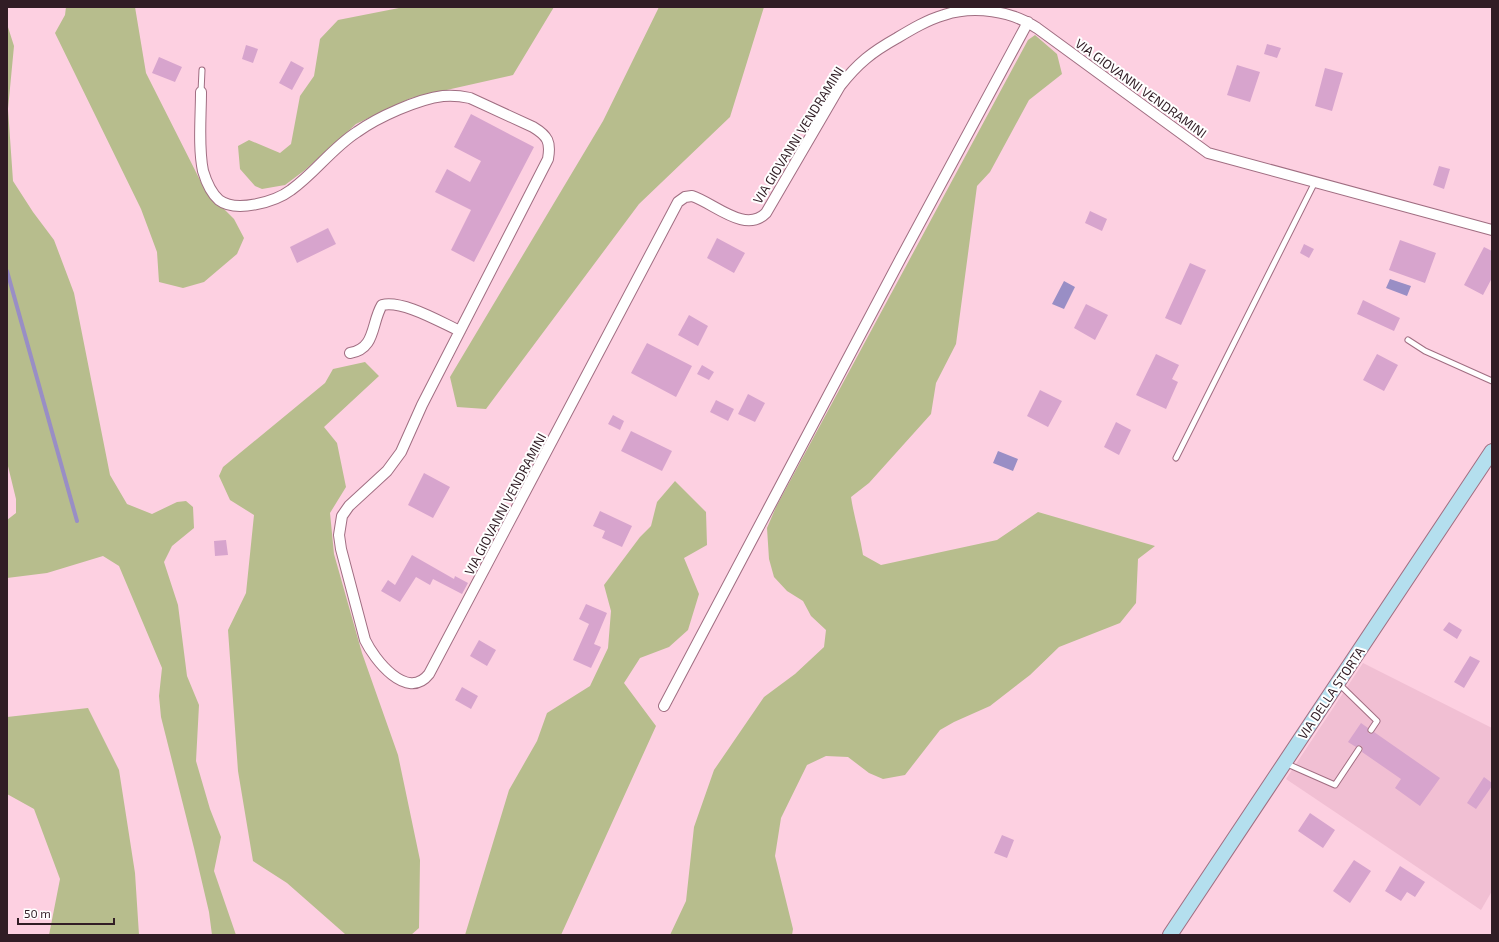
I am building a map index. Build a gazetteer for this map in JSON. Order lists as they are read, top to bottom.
{
  "streets": {
    "main road": ["VIA DELLA STORTA"],
    "street": ["VIA GIOVANNI VENDRAMINI"]
  },
  "scale_bar": "50 m"
}
